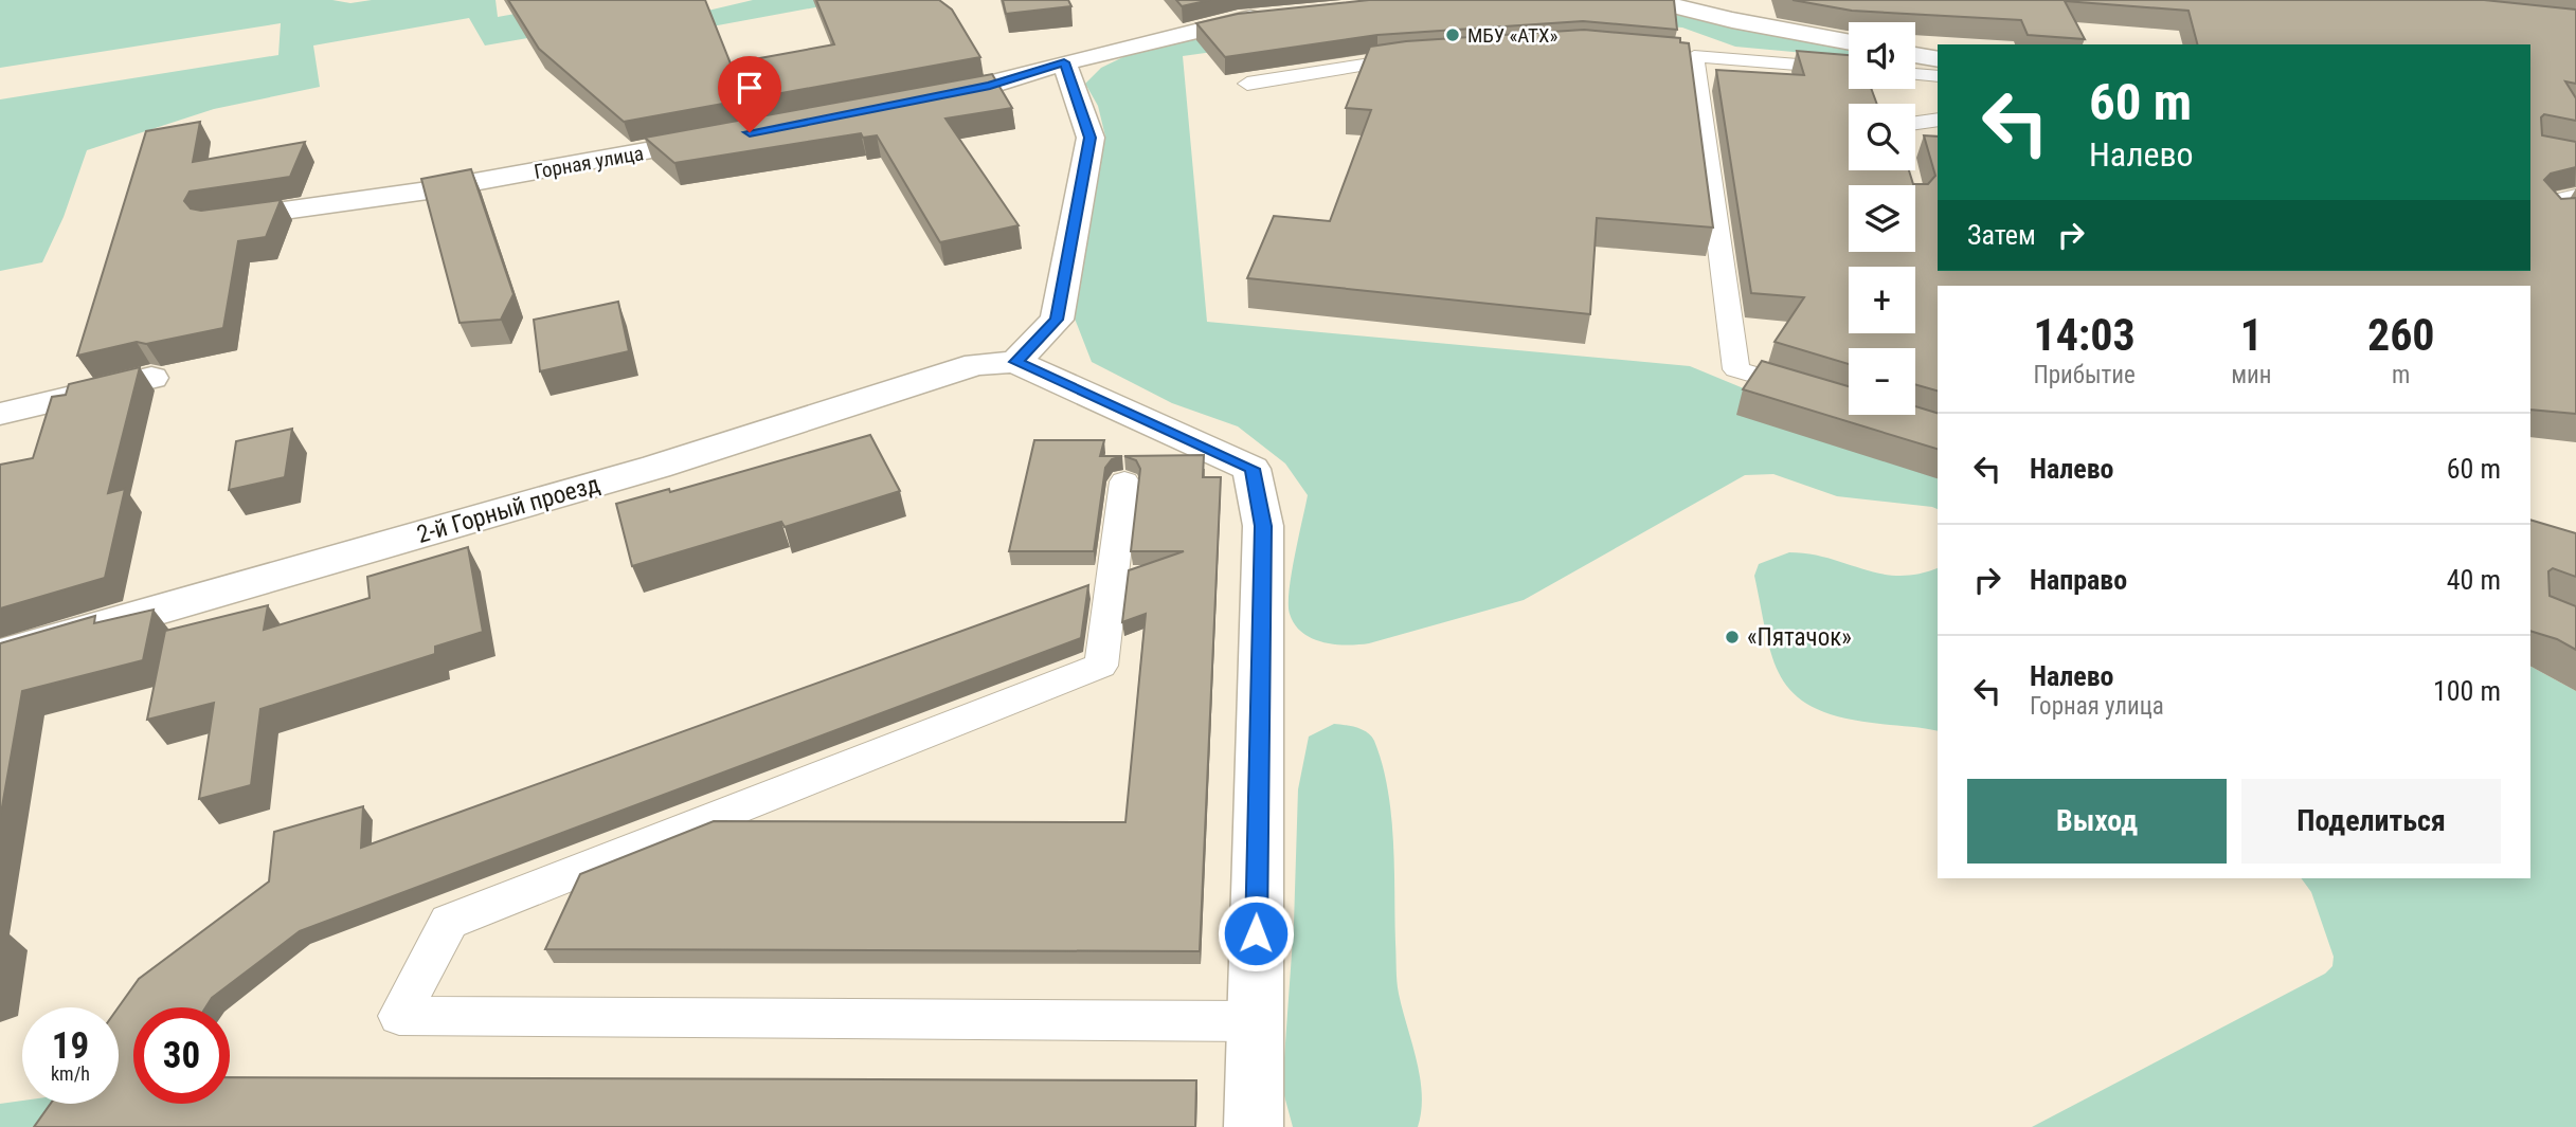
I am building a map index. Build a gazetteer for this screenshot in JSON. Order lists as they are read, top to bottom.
{
  "streets": {
    "street": ["Горная улица", "2-й Горный проезд"]
  },
  "places": ["МБУ «АТХ»", "«Пятачок»"],
  "page": {
    "map_buttons": ["+", "−"],
    "turn": ["60 m", "Налево"],
    "then": "Затем",
    "eta": [
      "14:03",
      "Прибытие",
      "1",
      "мин",
      "260",
      "m"
    ],
    "list": [
      {
        "name": "Налево",
        "value": "60 m"
      },
      {
        "name": "Направо",
        "value": "40 m"
      },
      {
        "name": "Налево",
        "note": "Горная улица",
        "value": "100 m"
      }
    ],
    "buttons": ["Выход", "Поделиться"],
    "speed": "19 km/h",
    "limit": "30"
  }
}
